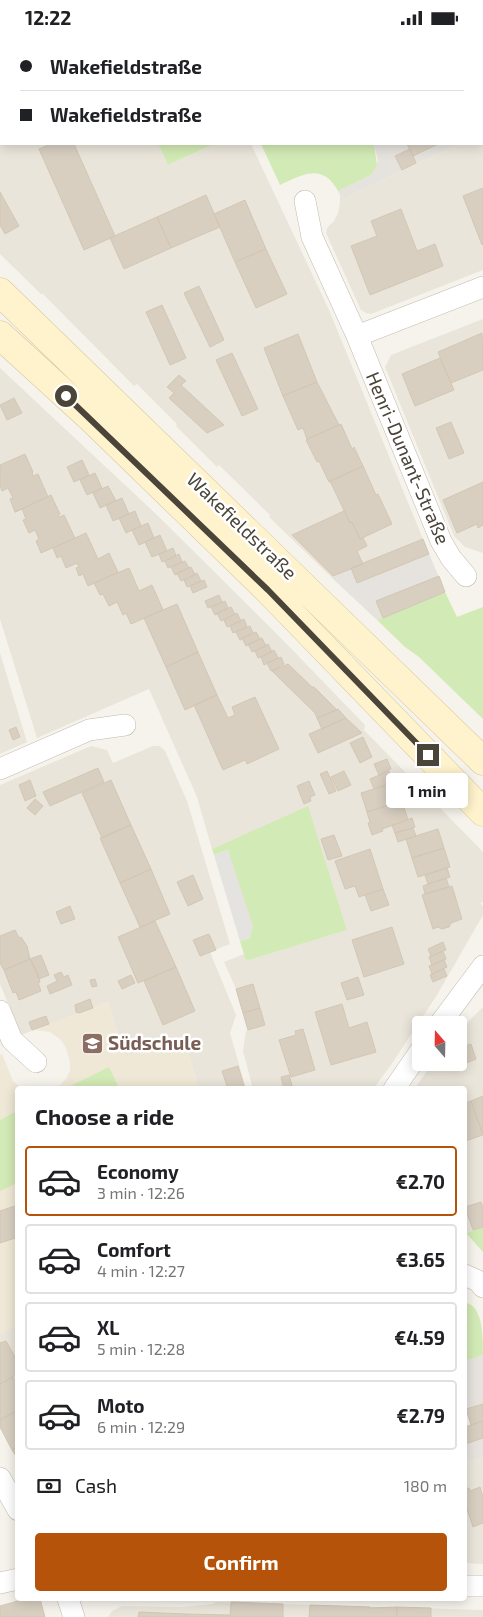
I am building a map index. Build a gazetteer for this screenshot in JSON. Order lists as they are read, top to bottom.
{
  "streets": {
    "main road": ["Wakefieldstraße"],
    "street": ["Henri-Dunant-Straße"]
  },
  "places": {
    "school or university": ["Südschule"]
  },
  "north": "top",
  "page": {
    "status": "12:22",
    "banner": ["Wakefieldstraße", "Wakefieldstraße"],
    "bubble": "1 min",
    "heading": "Choose a ride",
    "list": [
      {
        "name": "Economy",
        "note": "3 min · 12:26",
        "value": "€2.70"
      },
      {
        "name": "Comfort",
        "note": "4 min · 12:27",
        "value": "€3.65"
      },
      {
        "name": "XL",
        "note": "5 min · 12:28",
        "value": "€4.59"
      },
      {
        "name": "Moto",
        "note": "6 min · 12:29",
        "value": "€2.79"
      }
    ],
    "pay": ["Cash", "180 m"],
    "buttons": "Confirm"
  }
}
